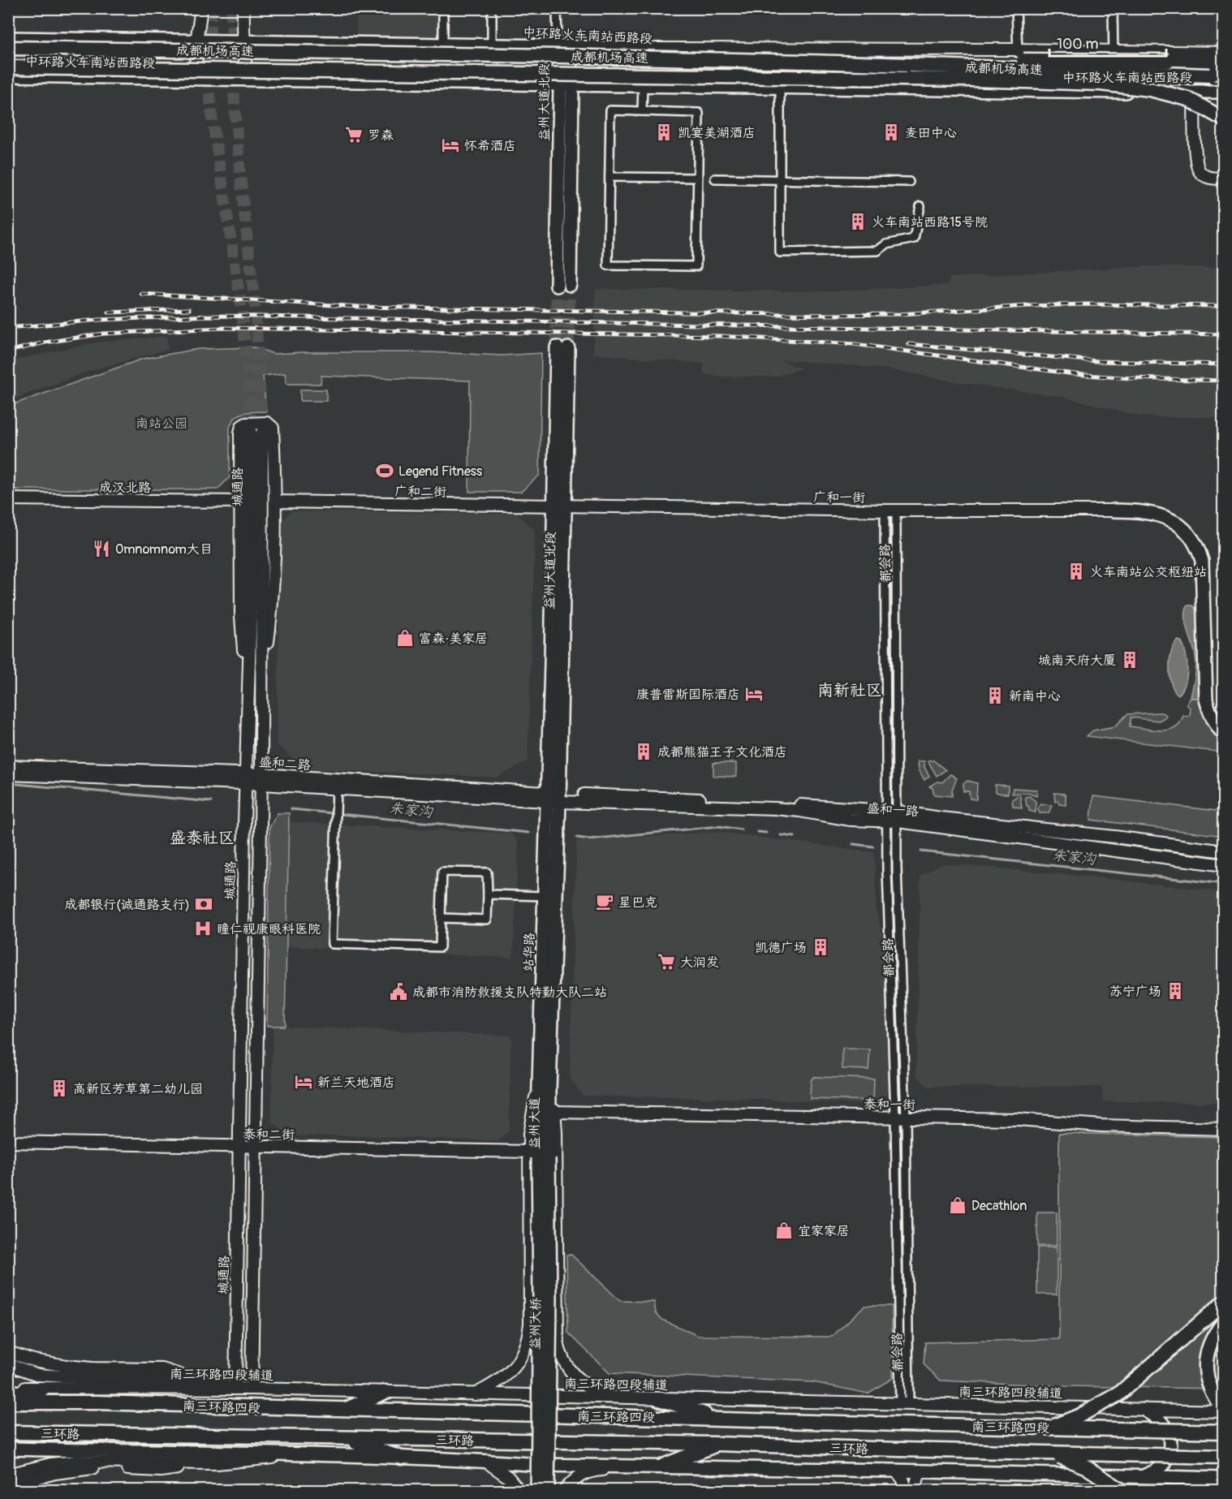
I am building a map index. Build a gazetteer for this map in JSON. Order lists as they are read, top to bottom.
{
  "streets": {
    "highway": ["成都机场高速", "南三环路四段", "三环路"],
    "main road": [
      "中环路火车南站西路段",
      "益州大道北段",
      "站华路",
      "益州大道",
      "益州大桥"
    ],
    "street": [
      "成汉北路",
      "城通路",
      "广和二街",
      "广和一街",
      "都会路",
      "盛和二路",
      "盛和一路",
      "泰和一街",
      "泰和二街",
      "南三环路四段辅道"
    ]
  },
  "crossings": [
    ["中环路火车南站西路段", "成都机场高速"],
    ["中环路火车南站西路段", "益州大道北段"],
    ["益州大道北段", "广和二街"],
    ["益州大道北段", "广和一街"],
    ["益州大道北段", "盛和二路"],
    ["益州大道北段", "盛和一路"],
    ["益州大道北段", "站华路"],
    ["城通路", "盛和二路"],
    ["城通路", "泰和二街"],
    ["城通路", "南三环路四段辅道"],
    ["广和二街", "广和一街"],
    ["广和一街", "都会路"],
    ["都会路", "盛和一路"],
    ["都会路", "泰和一街"],
    ["都会路", "南三环路四段辅道"],
    ["盛和二路", "盛和一路"],
    ["盛和二路", "站华路"],
    ["盛和一路", "站华路"],
    ["站华路", "益州大道"],
    ["益州大道", "泰和二街"],
    ["益州大道", "益州大桥"],
    ["泰和二街", "益州大桥"],
    ["南三环路四段", "三环路"]
  ],
  "districts": ["南新社区", "盛泰社区"],
  "water": ["朱家沟"],
  "parks": ["南站公园"],
  "places": {
    "building": [
      "凯宴美湖酒店",
      "麦田中心",
      "火车南站西路15号院",
      "火车南站公交枢纽站",
      "城南天府大厦",
      "新南中心",
      "成都熊猫王子文化酒店",
      "凯德广场",
      "苏宁广场",
      "高新区芳草第二幼儿园"
    ],
    "supermarket": ["罗森", "大润发"],
    "hotel": ["怀希酒店", "康普雷斯国际酒店", "新兰天地酒店"],
    "sports": ["Legend Fitness"],
    "restaurant": ["Omnomnom大目"],
    "shop": ["富森·美家居", "Decathlon", "宜家家居"],
    "cafe": ["星巴克"],
    "bank": ["成都银行(诚通路支行)"],
    "hospital": ["瞳仁视康眼科医院"],
    "public building": ["成都市消防救援支队特勤大队二站"]
  },
  "scale_bar": "100 m"
}
